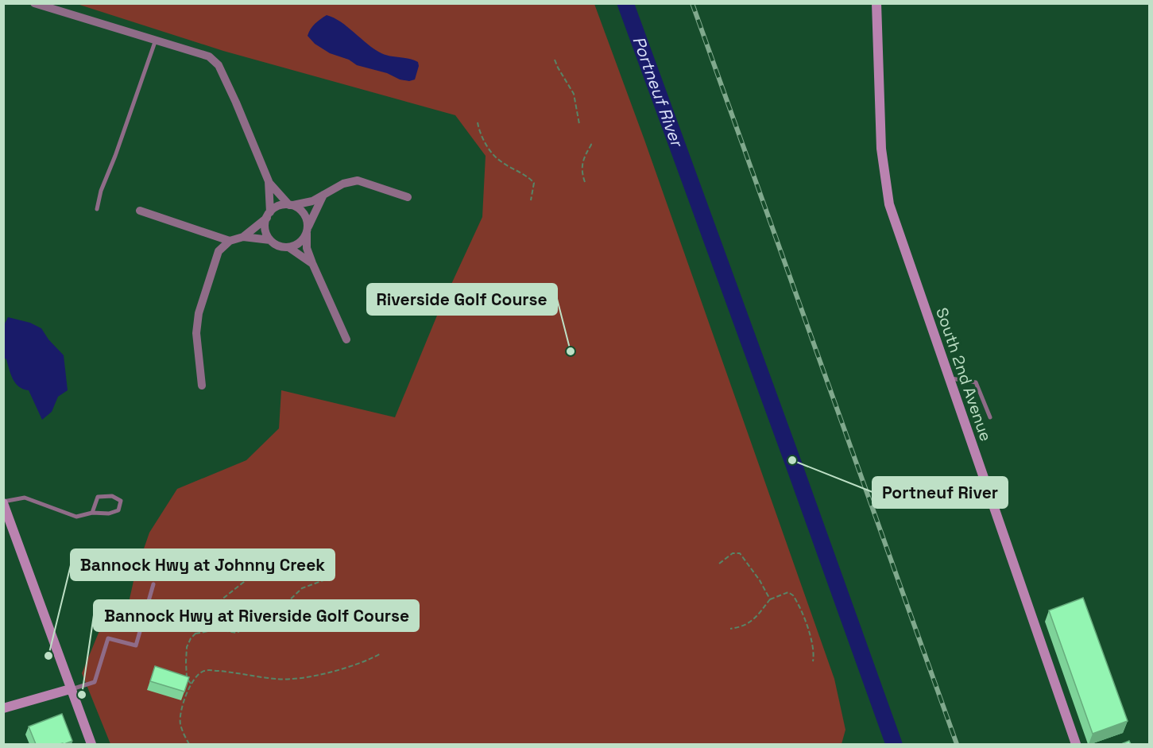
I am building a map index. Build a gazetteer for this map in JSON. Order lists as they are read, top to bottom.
{
  "streets": {
    "street": ["South 2nd Avenue"]
  },
  "water": ["Portneuf River"],
  "places": [
    "Riverside Golf Course",
    "Portneuf River",
    "Bannock Hwy at Johnny Creek",
    "Bannock Hwy at Riverside Golf Course"
  ]
}
